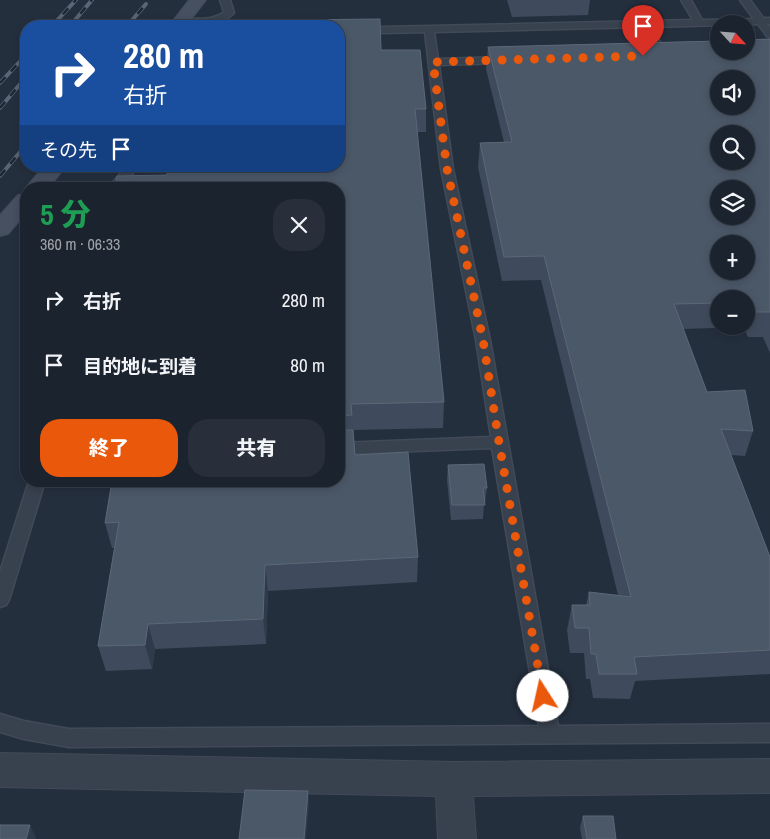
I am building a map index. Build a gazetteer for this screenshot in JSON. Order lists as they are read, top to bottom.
{
  "north": "bottom right",
  "page": {
    "map_buttons": ["+", "−"],
    "turn": ["280 m", "右折"],
    "then": "その先",
    "heading": ["5 分", "360 m · 06:33"],
    "list": [
      {
        "name": "右折",
        "value": "280 m"
      },
      {
        "name": "目的地に到着",
        "value": "80 m"
      }
    ],
    "buttons": ["終了", "共有"]
  }
}
